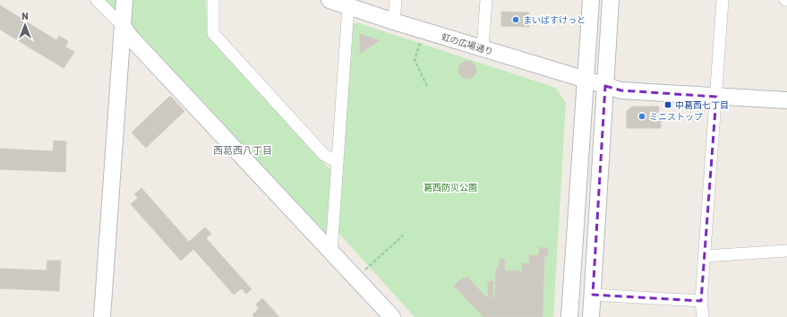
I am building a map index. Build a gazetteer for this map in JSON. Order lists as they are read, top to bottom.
{
  "streets": {
    "street": ["虹の広場通り"]
  },
  "districts": ["西葛西八丁目"],
  "parks": ["葛西防災公園"],
  "places": {
    "other": ["まいばすけっと", "ミニストップ"],
    "transit": ["中葛西七丁目"]
  },
  "north": "top"
}
